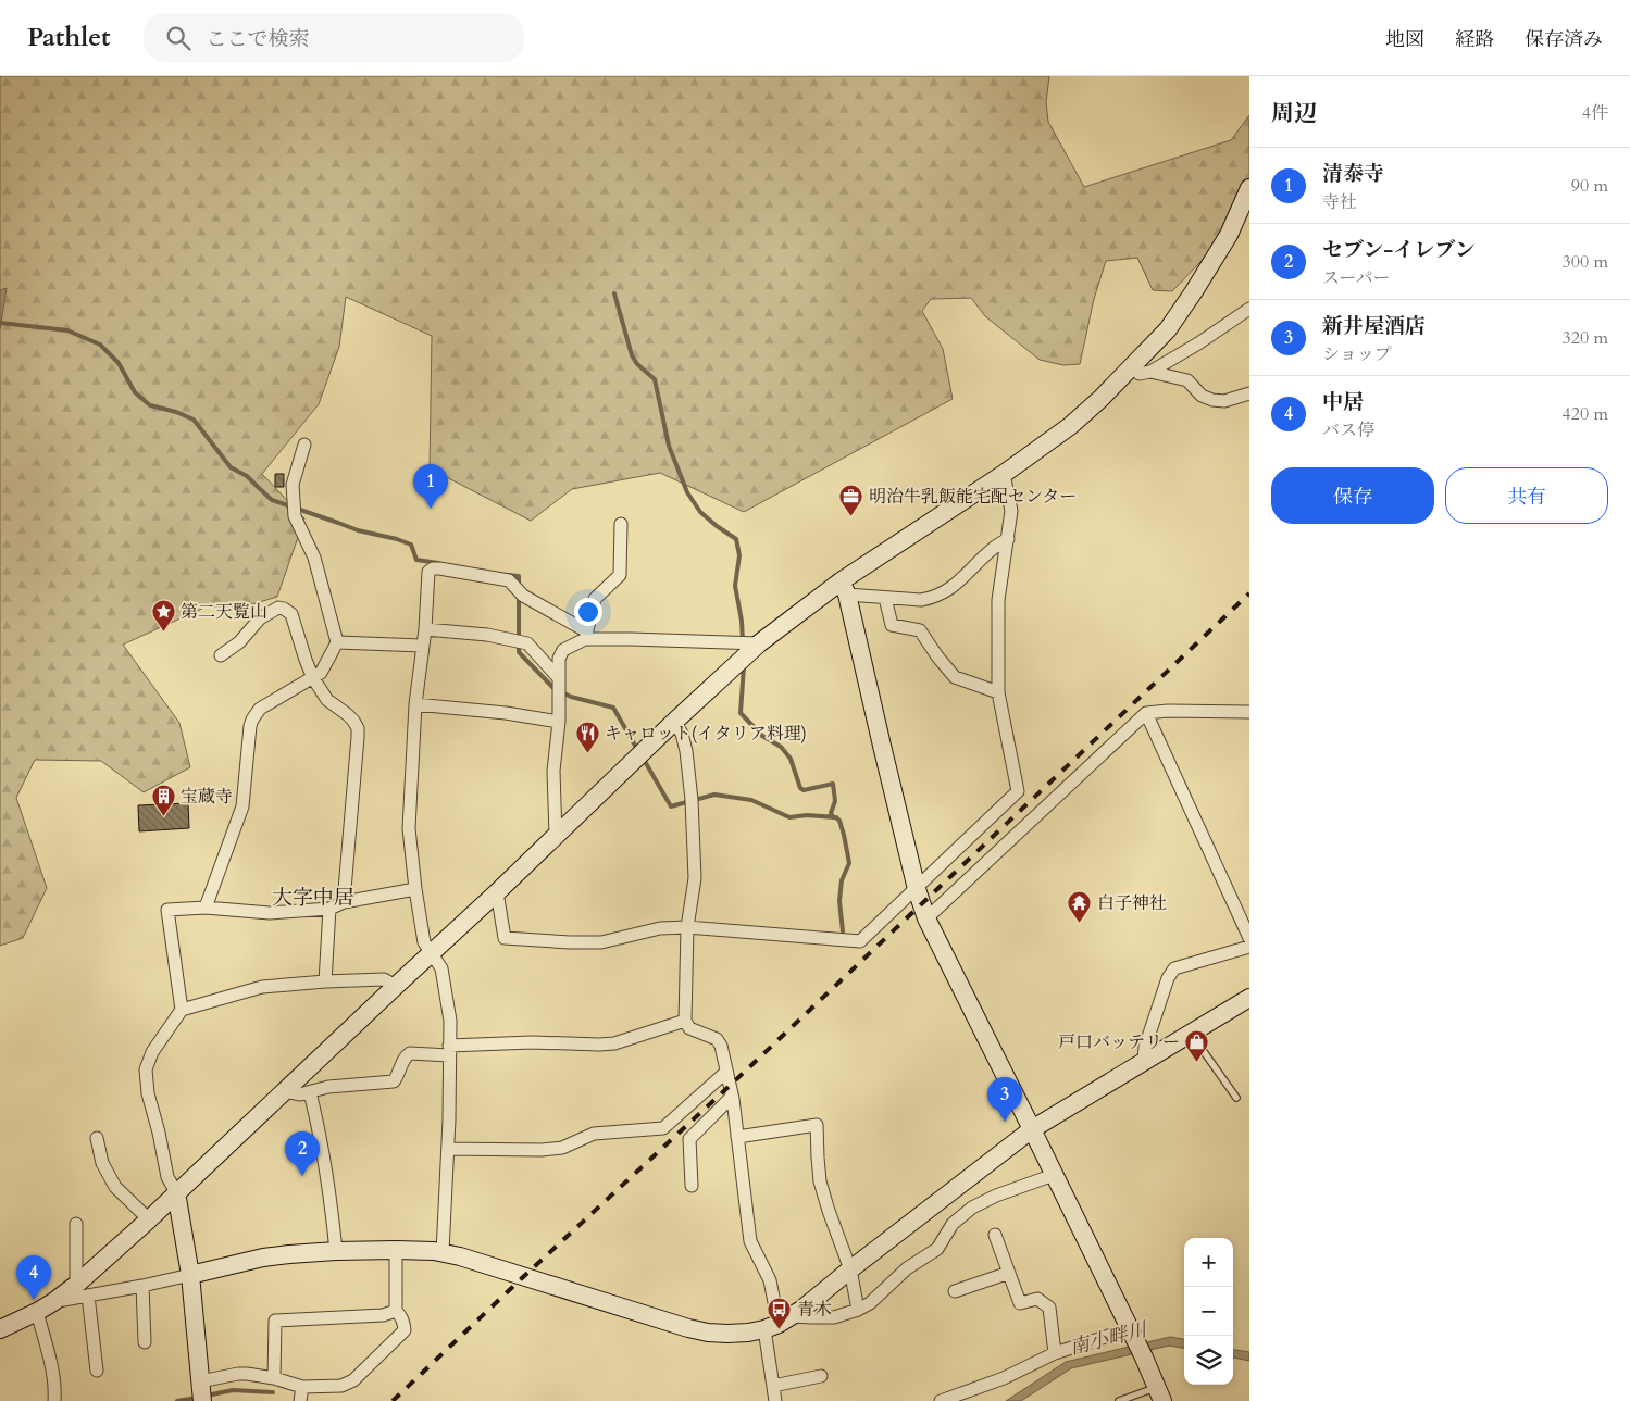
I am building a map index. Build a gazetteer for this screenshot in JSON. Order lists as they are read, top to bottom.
{
  "districts": ["大字中居"],
  "water": ["南小畔川"],
  "places": {
    "office": ["明治牛乳飯能宅配センター"],
    "place": ["第二天覧山"],
    "restaurant": ["キャロット(イタリア料理)"],
    "building": ["宝蔵寺"],
    "temple": ["白子神社"],
    "shop": ["戸口バッテリー"],
    "bus stop": ["青木"]
  },
  "page": {
    "header": "Pathlet",
    "search": "ここで検索",
    "nav": ["地図", "経路", "保存済み"],
    "heading": ["周辺", "4件"],
    "list": [
      {
        "mark": "1",
        "name": "清泰寺",
        "note": "寺社",
        "value": "90 m"
      },
      {
        "mark": "2",
        "name": "セブン-イレブン",
        "note": "スーパー",
        "value": "300 m"
      },
      {
        "mark": "3",
        "name": "新井屋酒店",
        "note": "ショップ",
        "value": "320 m"
      },
      {
        "mark": "4",
        "name": "中居",
        "note": "バス停",
        "value": "420 m"
      }
    ],
    "buttons": ["保存", "共有"],
    "pins": [
      "1",
      "3",
      "2",
      "4"
    ],
    "map_buttons": ["+", "−"]
  }
}
